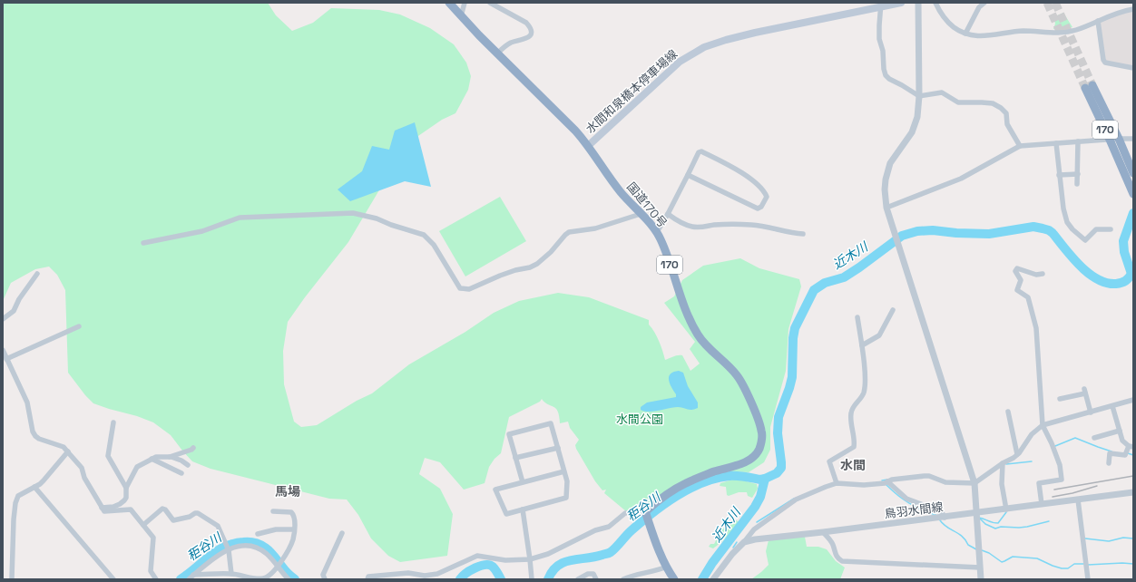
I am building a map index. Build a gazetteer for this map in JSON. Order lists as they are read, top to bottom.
{
  "streets": {
    "highway": ["170", "国道170号"],
    "main road": ["水間和泉橋本停車場線"],
    "street": ["鳥羽水間線"]
  },
  "crossings": [
    ["水間和泉橋本停車場線", "国道170号"]
  ],
  "districts": ["水間", "馬場"],
  "water": ["近木川", "秬谷川"],
  "parks": ["水間公園"]
}
